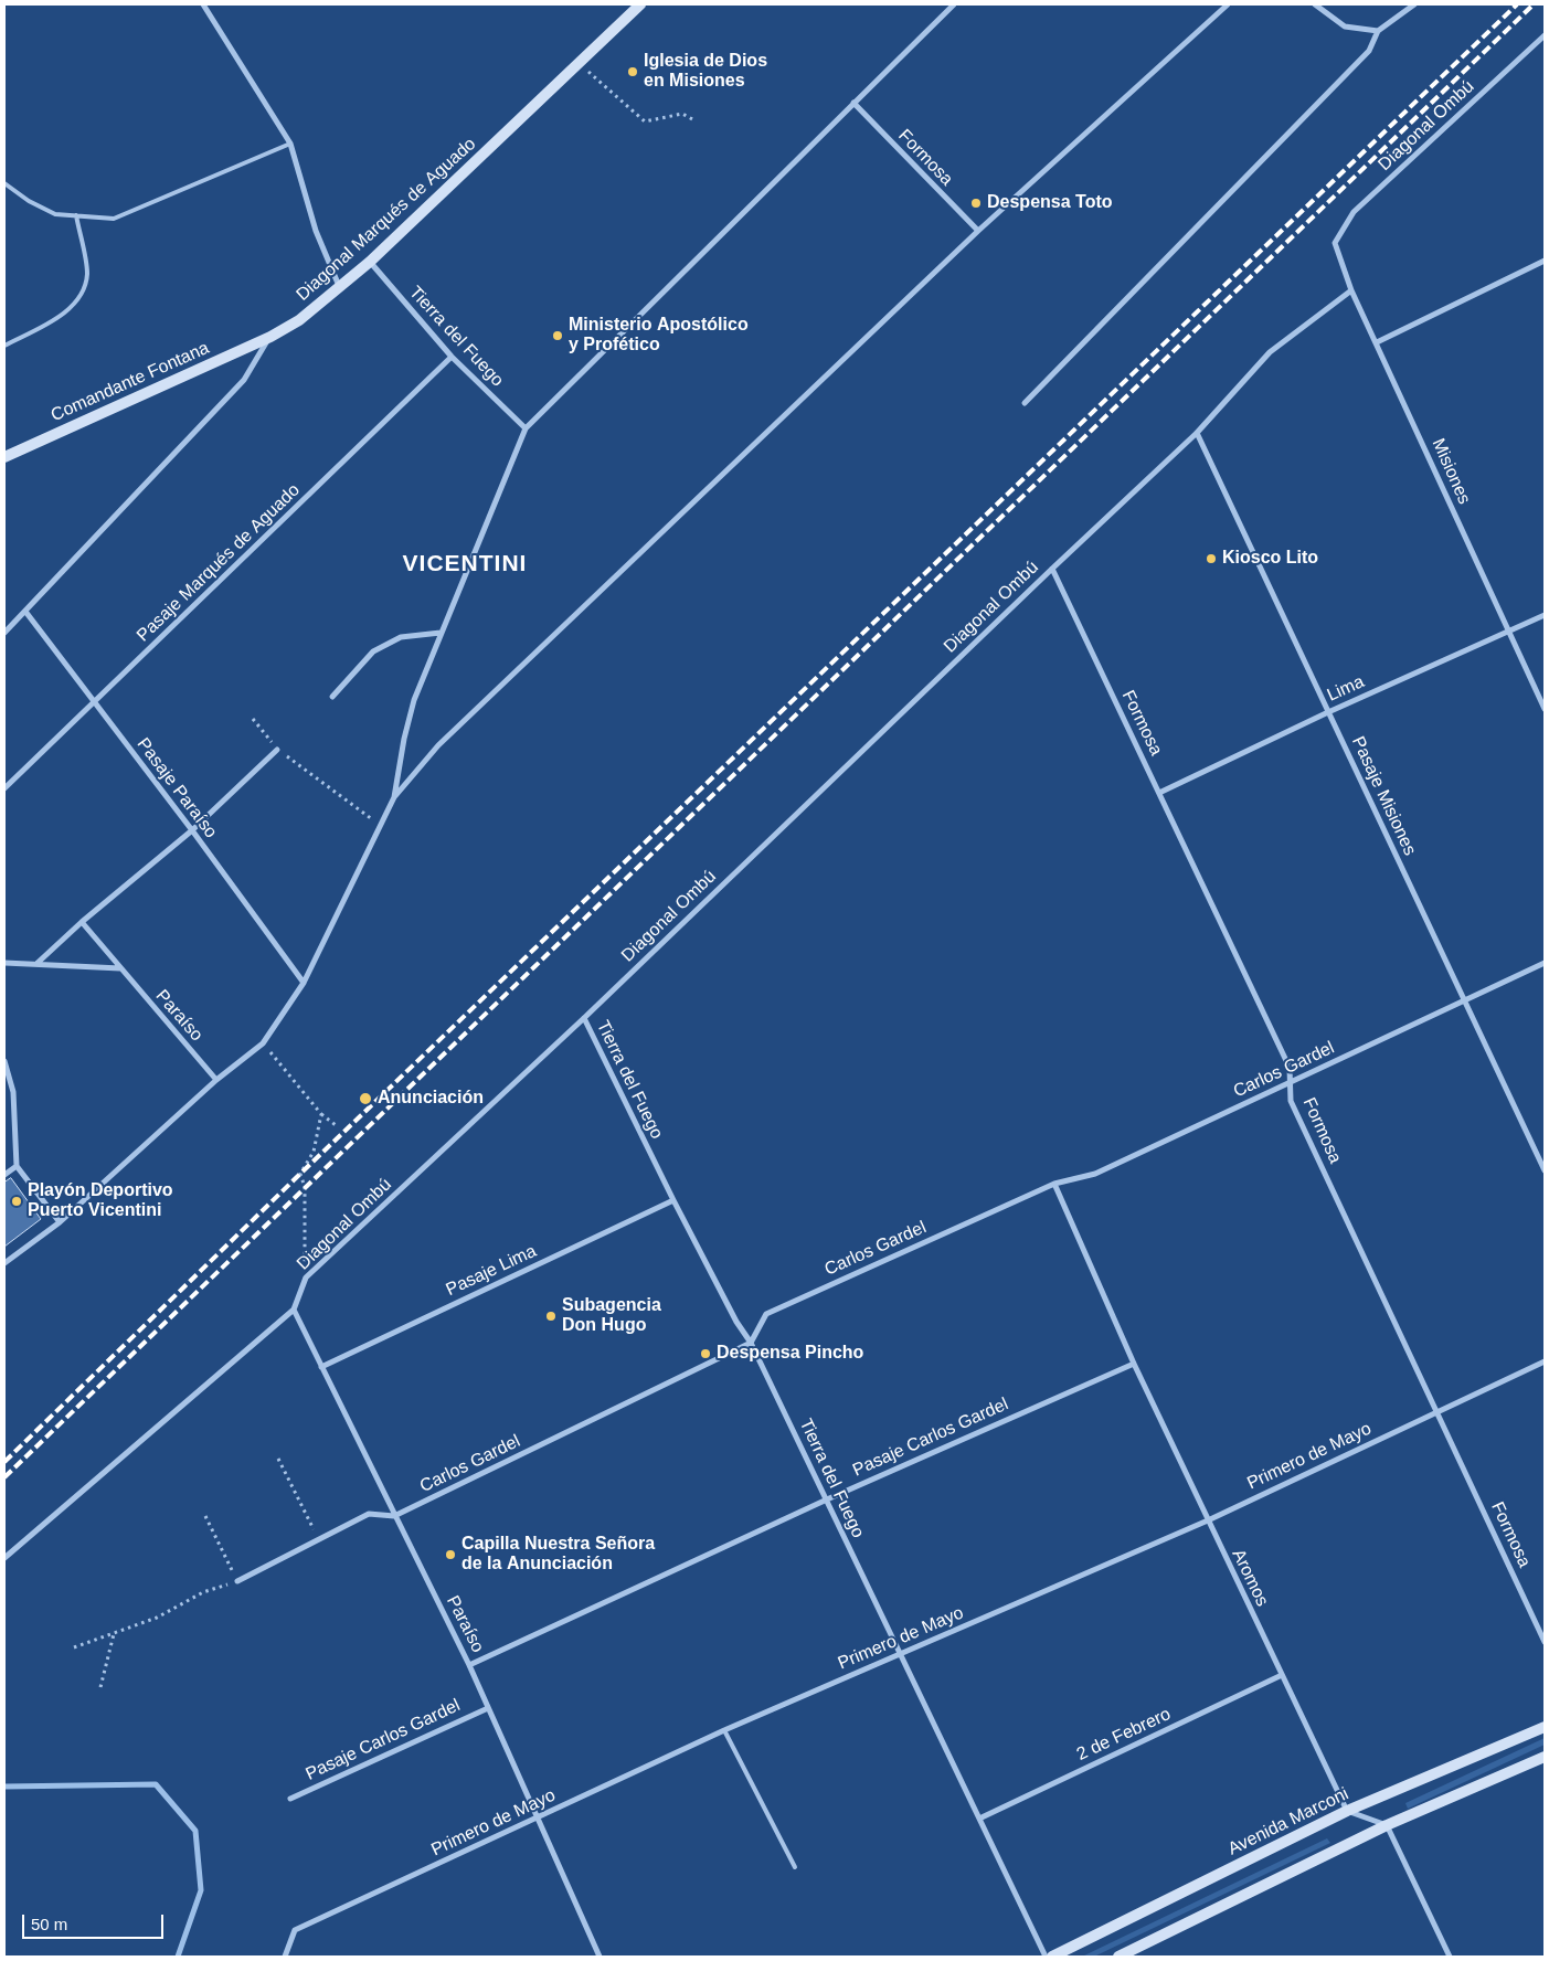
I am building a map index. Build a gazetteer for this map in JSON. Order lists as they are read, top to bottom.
{
  "streets": {
    "main road": ["Diagonal Marqués de Aguado", "Comandante Fontana", "Avenida Marconi"],
    "street": [
      "Diagonal Ombú",
      "Formosa",
      "Tierra del Fuego",
      "Misiones",
      "Pasaje Marqués de Aguado",
      "Lima",
      "Pasaje Paraíso",
      "Pasaje Misiones",
      "Paraíso",
      "Carlos Gardel",
      "Pasaje Lima",
      "Pasaje Carlos Gardel",
      "Primero de Mayo",
      "Aromos",
      "2 de Febrero"
    ]
  },
  "crossings": [
    ["Diagonal Ombú", "Formosa"],
    ["Diagonal Ombú", "Tierra del Fuego"],
    ["Diagonal Ombú", "Misiones"],
    ["Diagonal Ombú", "Pasaje Misiones"],
    ["Diagonal Ombú", "Paraíso"],
    ["Formosa", "Lima"],
    ["Formosa", "Carlos Gardel"],
    ["Formosa", "Primero de Mayo"],
    ["Diagonal Marqués de Aguado", "Tierra del Fuego"],
    ["Diagonal Marqués de Aguado", "Comandante Fontana"],
    ["Diagonal Marqués de Aguado", "Pasaje Paraíso"],
    ["Tierra del Fuego", "Pasaje Marqués de Aguado"],
    ["Tierra del Fuego", "Carlos Gardel"],
    ["Tierra del Fuego", "Pasaje Lima"],
    ["Tierra del Fuego", "Pasaje Carlos Gardel"],
    ["Tierra del Fuego", "Primero de Mayo"],
    ["Tierra del Fuego", "2 de Febrero"],
    ["Misiones", "Lima"],
    ["Pasaje Marqués de Aguado", "Pasaje Paraíso"],
    ["Lima", "Pasaje Misiones"],
    ["Pasaje Misiones", "Carlos Gardel"],
    ["Paraíso", "Carlos Gardel"],
    ["Paraíso", "Pasaje Lima"],
    ["Paraíso", "Pasaje Carlos Gardel"],
    ["Paraíso", "Primero de Mayo"],
    ["Carlos Gardel", "Aromos"],
    ["Pasaje Carlos Gardel", "Aromos"],
    ["Primero de Mayo", "Aromos"],
    ["Aromos", "2 de Febrero"],
    ["Aromos", "Avenida Marconi"]
  ],
  "districts": ["VICENTINI"],
  "places": [
    "Iglesia de Dios en Misiones",
    "Despensa Toto",
    "Ministerio Apostólico y Profético",
    "Kiosco Lito",
    "Anunciación",
    "Playón Deportivo Puerto Vicentini",
    "Subagencia Don Hugo",
    "Despensa Pincho",
    "Capilla Nuestra Señora de la Anunciación"
  ],
  "scale_bar": "50 m"
}
